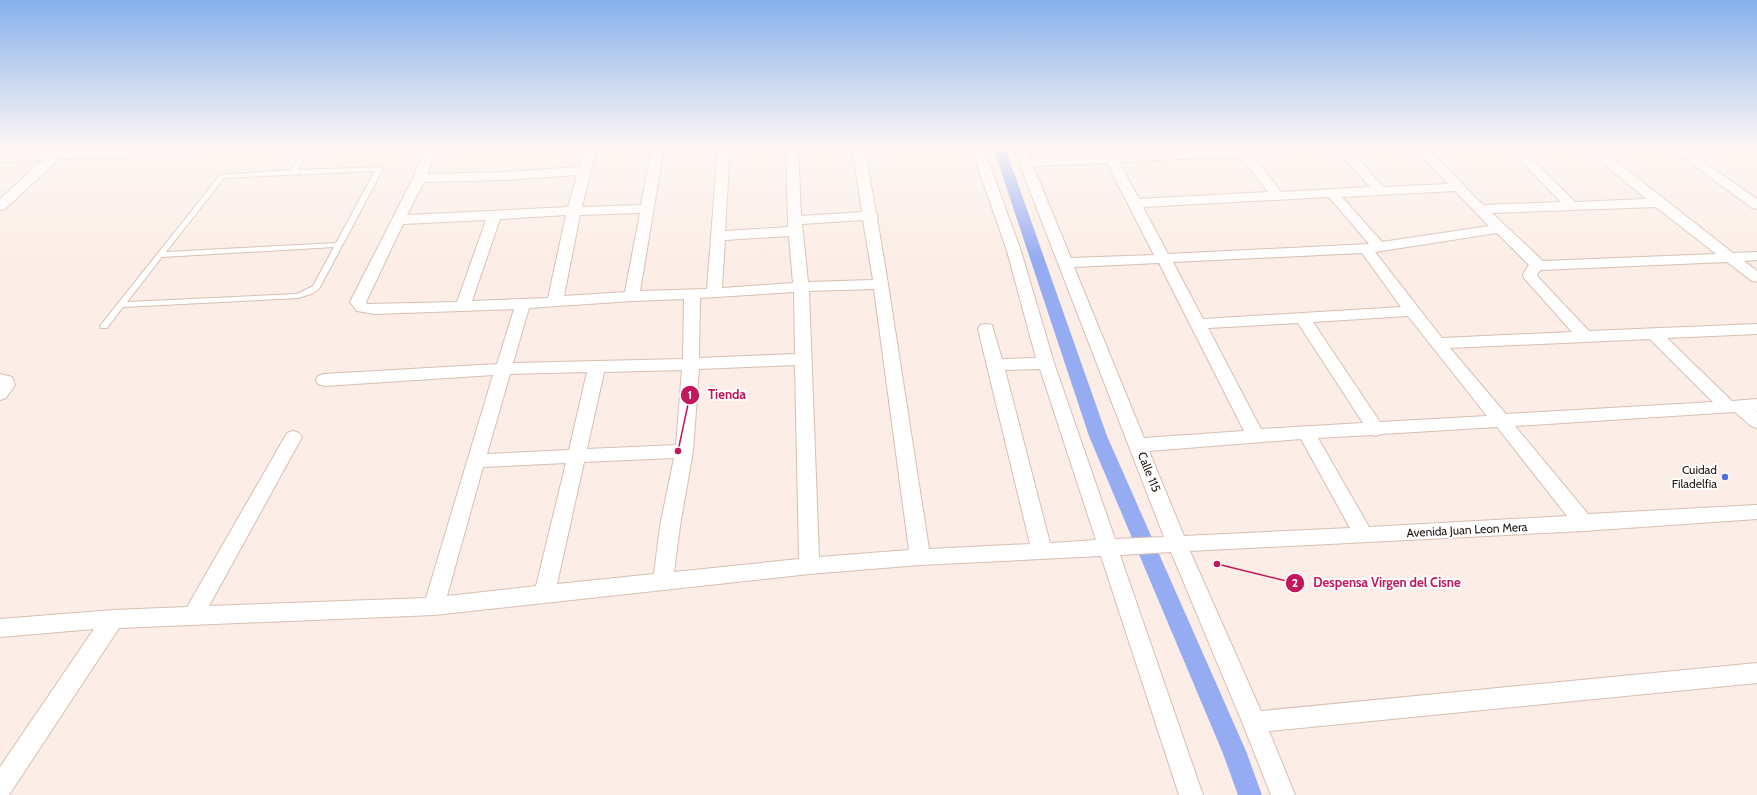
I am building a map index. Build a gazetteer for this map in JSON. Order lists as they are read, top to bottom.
{
  "streets": {
    "street": ["Calle 115", "Avenida Juan Leon Mera"]
  },
  "crossings": [
    ["Calle 115", "Avenida Juan Leon Mera"]
  ],
  "places": ["Tienda", "Cuidad Filadelfia", "Despensa Virgen del Cisne"]
}
